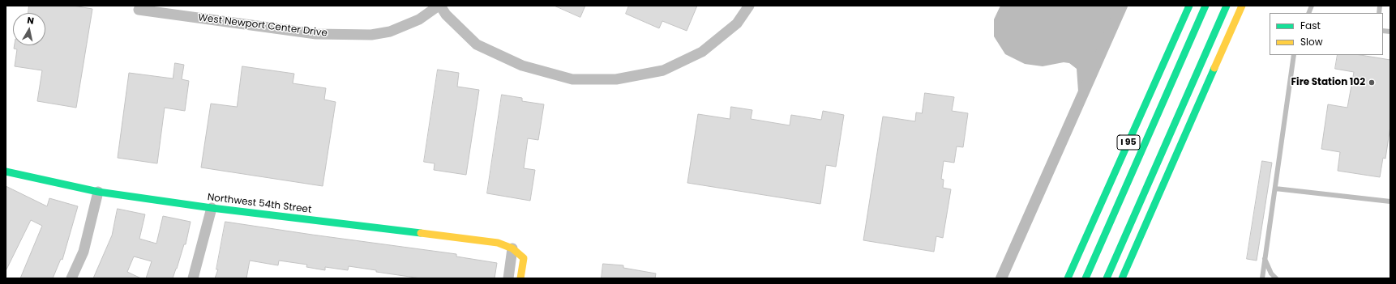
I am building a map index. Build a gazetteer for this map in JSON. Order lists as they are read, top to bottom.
{
  "streets": {
    "main road": ["I 95", "Northwest 54th Street"],
    "street": ["West Newport Center Drive"]
  },
  "places": ["Fire Station 102"],
  "legend": ["Fast", "Slow"],
  "north": "top"
}
